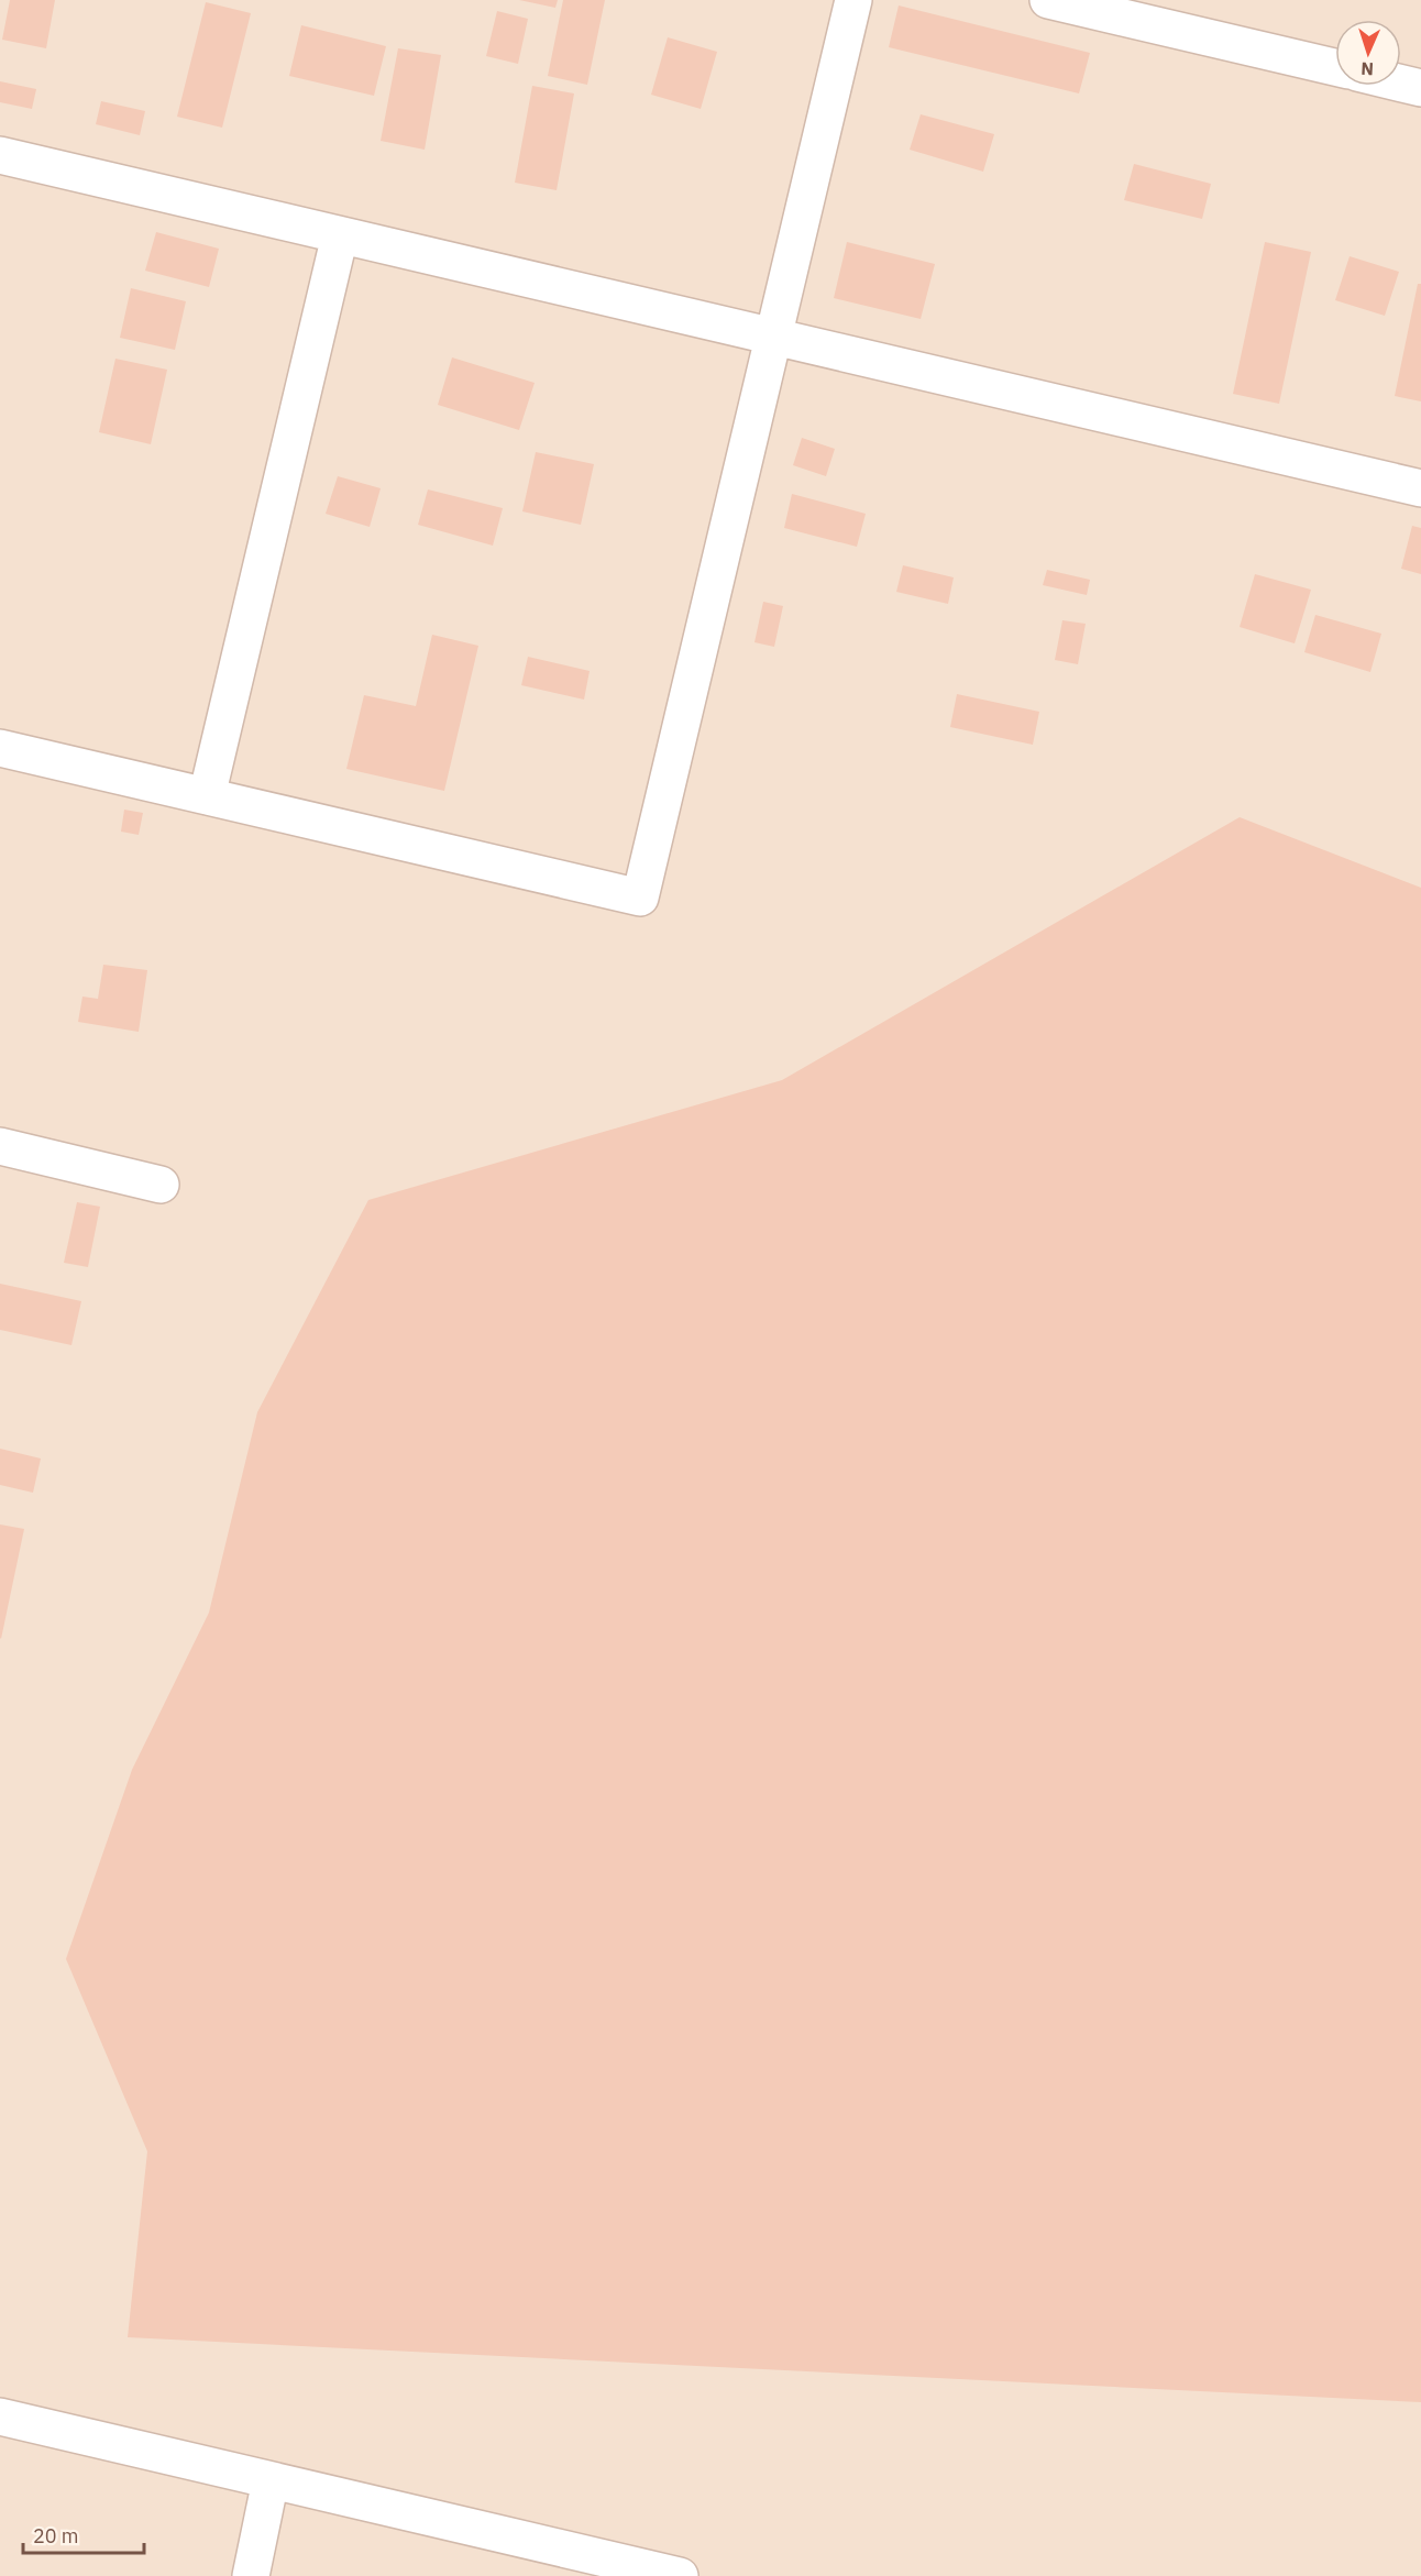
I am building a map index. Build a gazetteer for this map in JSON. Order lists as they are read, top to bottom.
{
  "scale_bar": "20 m",
  "north": "bottom"
}
